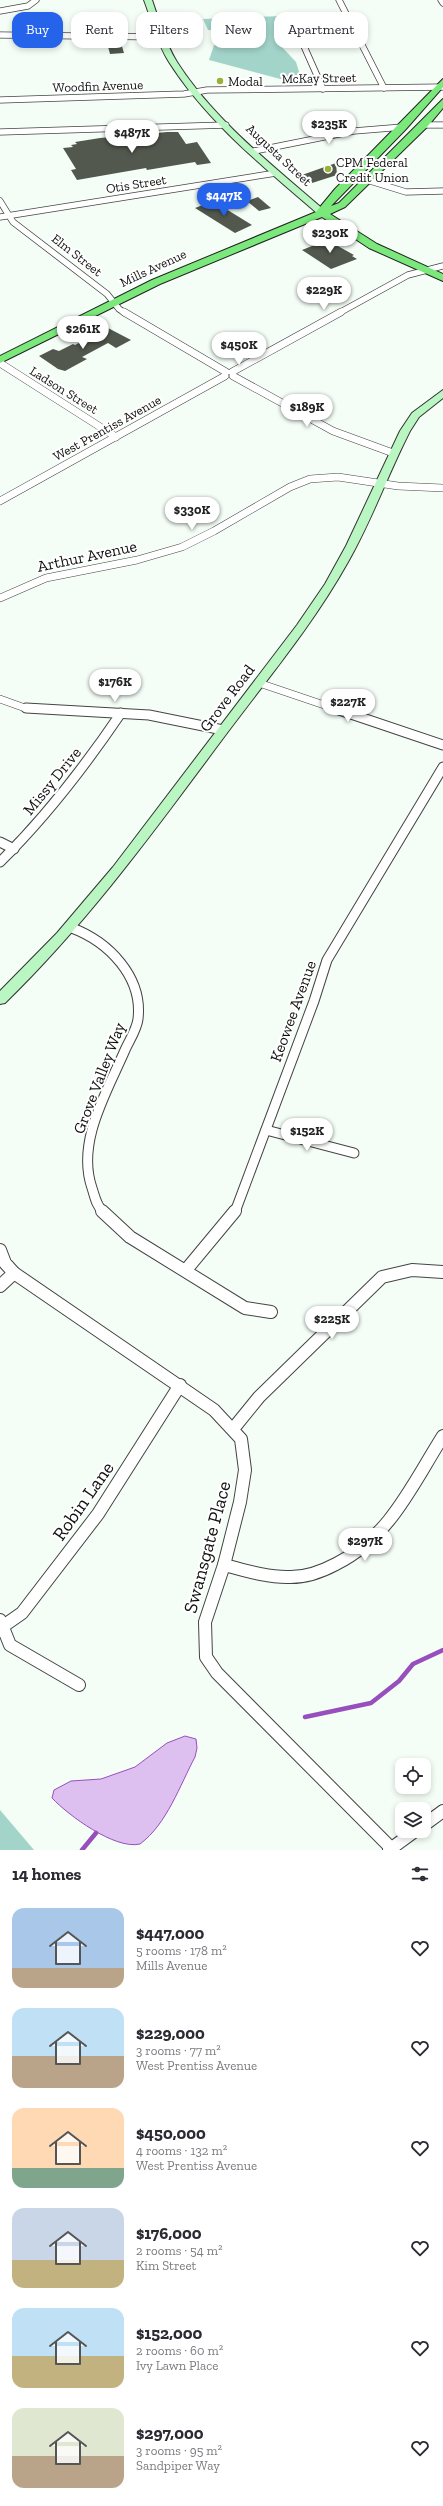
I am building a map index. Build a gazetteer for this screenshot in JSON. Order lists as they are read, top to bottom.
{
  "streets": {
    "main road": ["Augusta Street", "Mills Avenue", "Grove Road"],
    "street": [
      "McKay Street",
      "Woodfin Avenue",
      "Otis Street",
      "Elm Street",
      "Ladson Street",
      "West Prentiss Avenue",
      "Arthur Avenue",
      "Missy Drive",
      "Keowee Avenue",
      "Grove Valley Way",
      "Robin Lane",
      "Swansgate Place"
    ]
  },
  "crossings": [
    ["McKay Street", "Woodfin Avenue"],
    ["McKay Street", "Augusta Street"],
    ["Woodfin Avenue", "Augusta Street"],
    ["Augusta Street", "Otis Street"],
    ["Augusta Street", "Mills Avenue"],
    ["Augusta Street", "West Prentiss Avenue"],
    ["Otis Street", "Elm Street"],
    ["Elm Street", "Mills Avenue"],
    ["Elm Street", "West Prentiss Avenue"],
    ["Elm Street", "Grove Road"],
    ["Mills Avenue", "Ladson Street"],
    ["Ladson Street", "West Prentiss Avenue"],
    ["Arthur Avenue", "Grove Road"],
    ["Grove Road", "Grove Valley Way"],
    ["Keowee Avenue", "Grove Valley Way"],
    ["Robin Lane", "Swansgate Place"]
  ],
  "places": ["Modal", "CPM Federal Credit Union"],
  "page": {
    "chip": [
      "Buy",
      "Rent",
      "Filters",
      "New",
      "Apartment"
    ],
    "price": [
      "$235K",
      "$487K",
      "$447K",
      "$230K",
      "$229K",
      "$261K",
      "$450K",
      "$189K",
      "$330K",
      "$176K",
      "$227K",
      "$152K",
      "$225K",
      "$297K"
    ],
    "heading": "14 homes",
    "list": [
      {
        "name": "$447,000",
        "note": "5 rooms · 178 m² · Mills Avenue"
      },
      {
        "name": "$229,000",
        "note": "3 rooms · 77 m² · West Prentiss Avenue"
      },
      {
        "name": "$450,000",
        "note": "4 rooms · 132 m² · West Prentiss Avenue"
      },
      {
        "name": "$176,000",
        "note": "2 rooms · 54 m² · Kim Street"
      },
      {
        "name": "$152,000",
        "note": "2 rooms · 60 m² · Ivy Lawn Place"
      },
      {
        "name": "$297,000",
        "note": "3 rooms · 95 m² · Sandpiper Way"
      }
    ]
  }
}
